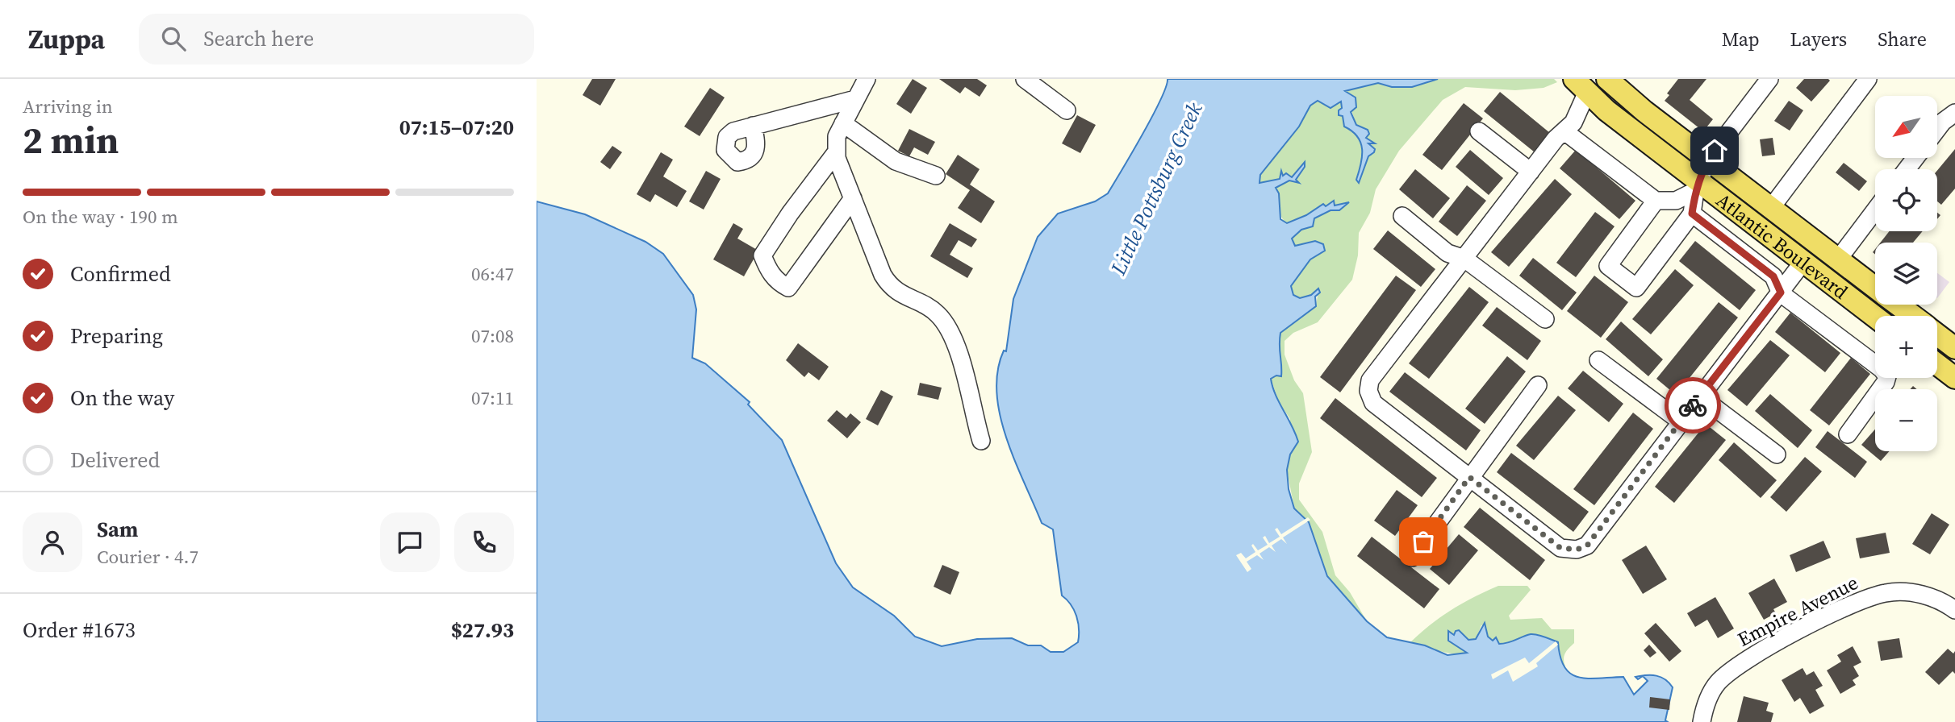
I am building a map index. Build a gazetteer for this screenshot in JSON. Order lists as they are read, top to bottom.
{
  "streets": {
    "main road": ["Atlantic Boulevard"],
    "street": ["Empire Avenue"]
  },
  "water": ["Little Pottsburg Creek"],
  "north": "bottom left",
  "page": {
    "header": "Zuppa",
    "search": "Search here",
    "nav": ["Map", "Layers", "Share"],
    "heading": ["2 min", "Arriving in", "07:15–07:20"],
    "panel": [
      "Sam",
      "Courier · 4.7",
      "Order #1673",
      "$27.93"
    ],
    "map_buttons": ["+", "−"],
    "bar": "On the way · 190 m",
    "list": [
      ["Confirmed", "06:47"],
      ["Preparing", "07:08"],
      ["On the way", "07:11"],
      "Delivered"
    ]
  }
}
